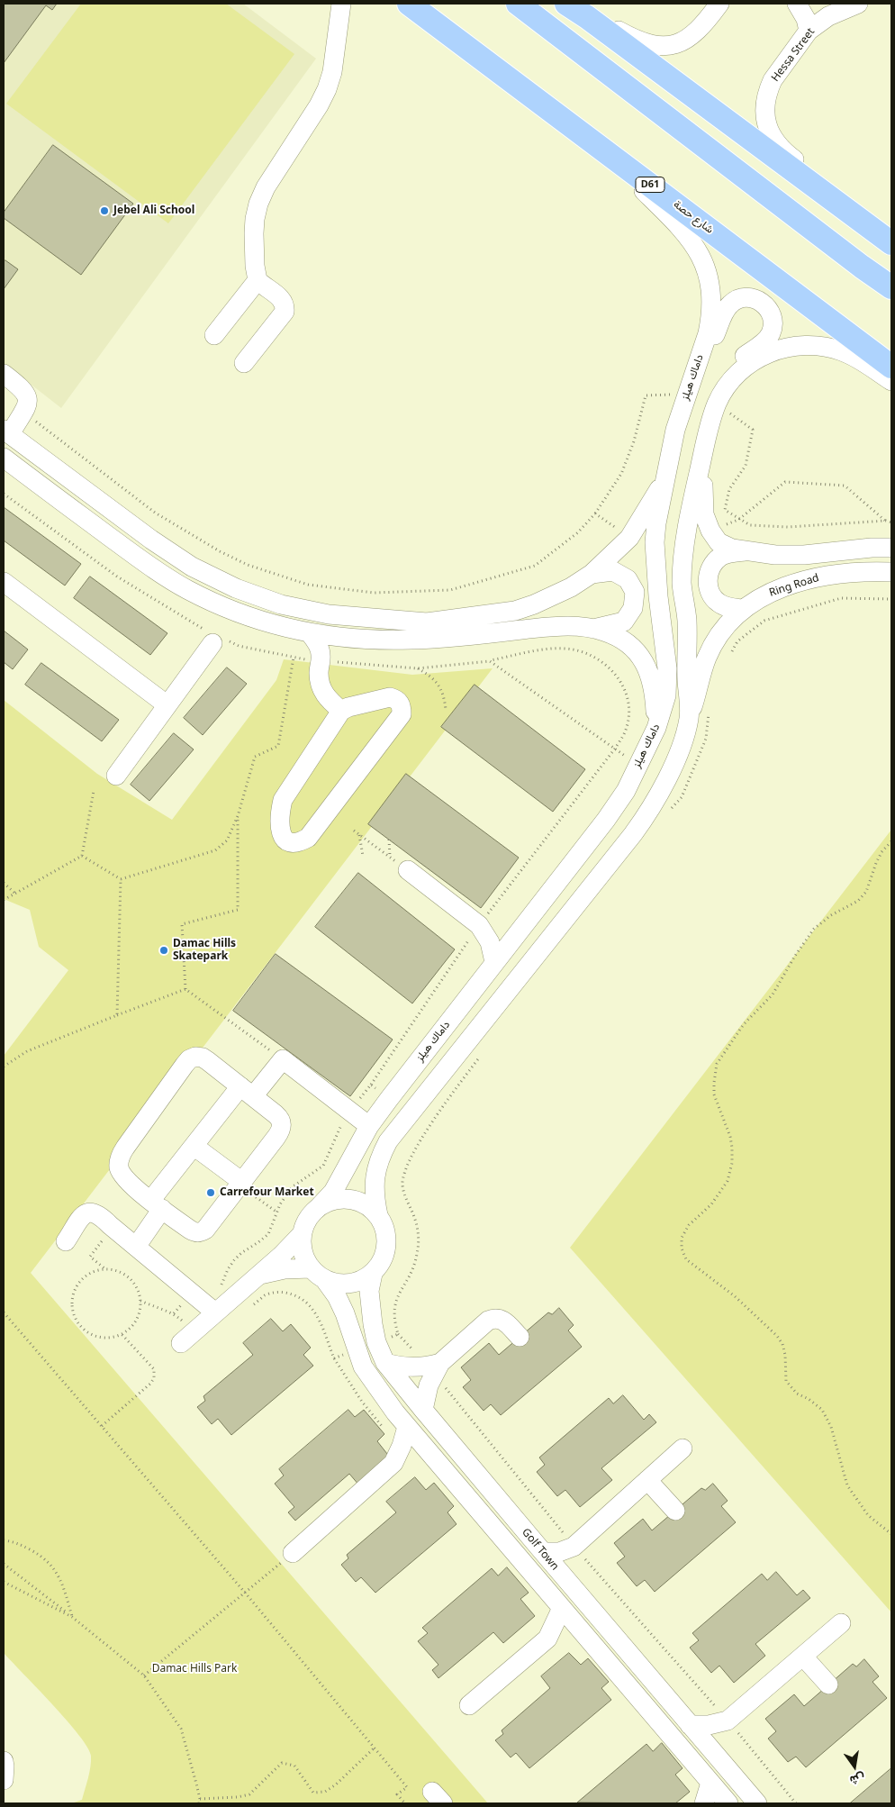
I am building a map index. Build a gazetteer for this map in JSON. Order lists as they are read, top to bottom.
{
  "streets": {
    "main road": ["D61", "شارع حصة"],
    "street": [
      "Hessa Street",
      "داماك هيلز",
      "Ring Road",
      "Golf Town"
    ]
  },
  "crossings": [
    ["شارع حصة", "داماك هيلز"],
    ["داماك هيلز", "Golf Town"]
  ],
  "parks": ["Damac Hills Park"],
  "places": ["Jebel Ali School", "Damac Hills Skatepark", "Carrefour Market"],
  "north": "bottom"
}
